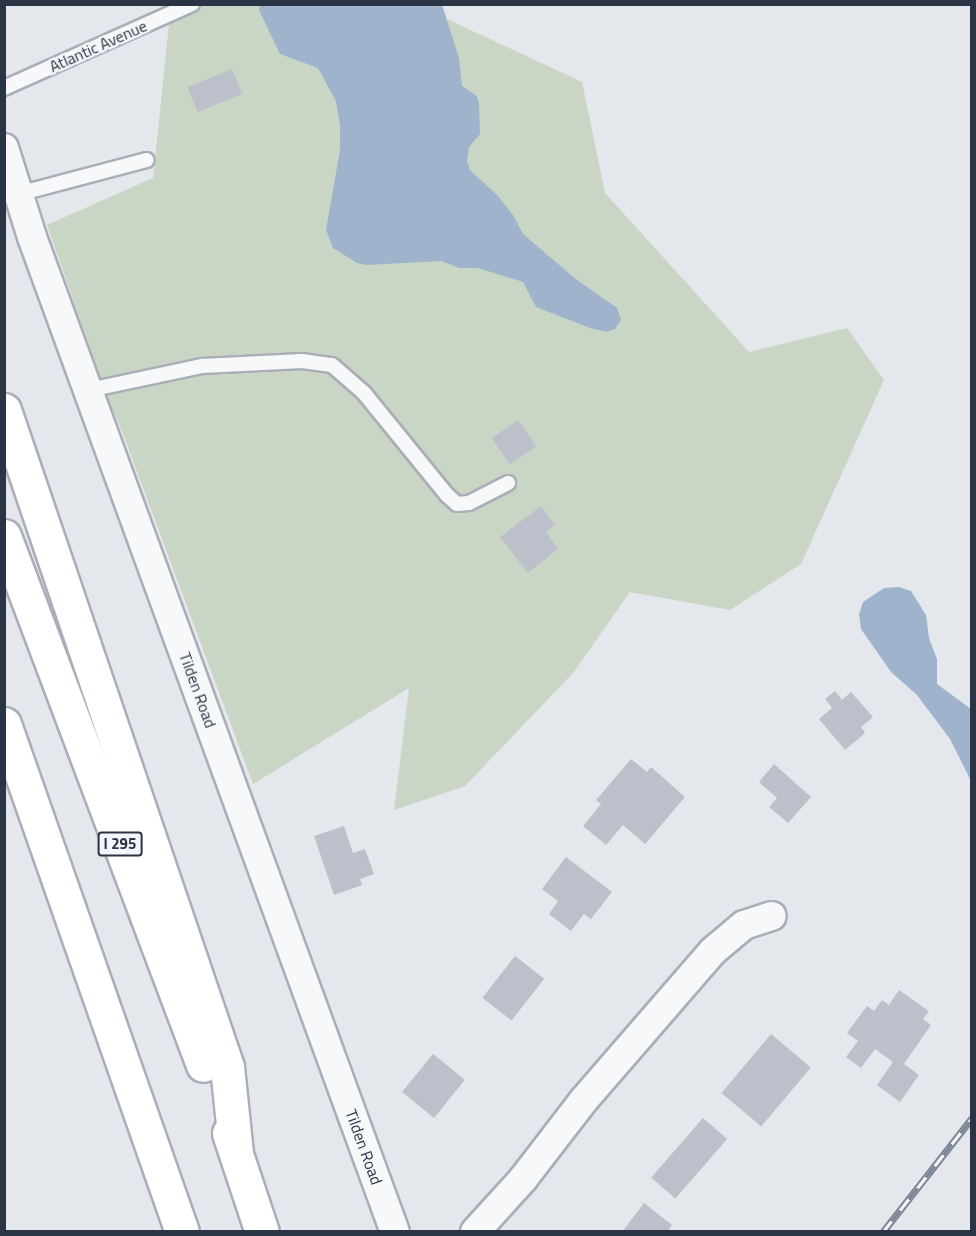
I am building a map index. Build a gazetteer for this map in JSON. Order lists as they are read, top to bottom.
{
  "streets": {
    "highway": ["I 295"],
    "street": ["Tilden Road"],
    "lane": ["Atlantic Avenue"]
  }
}
